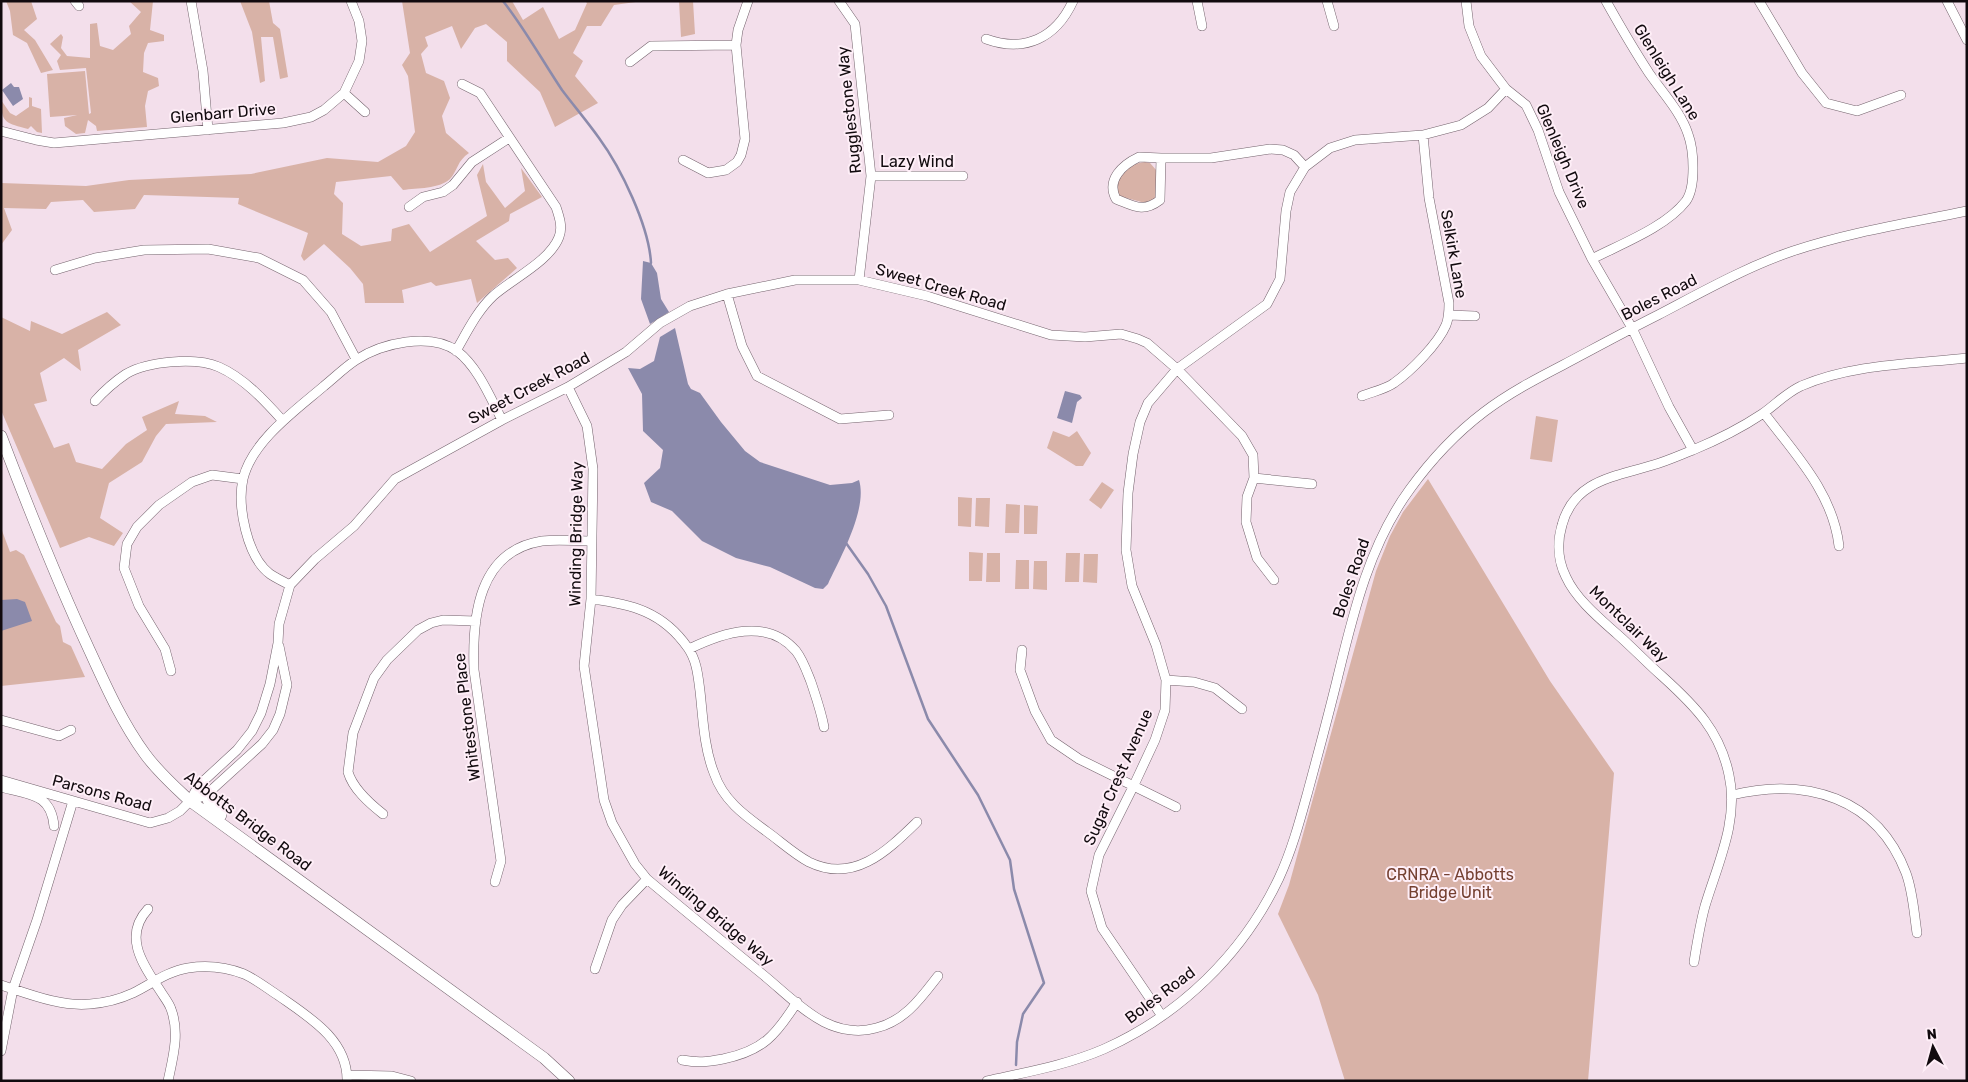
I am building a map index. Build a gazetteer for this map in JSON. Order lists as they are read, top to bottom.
{
  "streets": {
    "main road": ["Abbotts Bridge Road"],
    "street": [
      "Glenleigh Lane",
      "Rugglestone Way",
      "Glenbarr Drive",
      "Glenleigh Drive",
      "Lazy Wind",
      "Selkirk Lane",
      "Sweet Creek Road",
      "Boles Road",
      "Winding Bridge Way",
      "Montclair Way",
      "Whitestone Place",
      "Sugar Crest Avenue",
      "Parsons Road"
    ]
  },
  "crossings": [
    ["Glenleigh Lane", "Glenleigh Drive"],
    ["Rugglestone Way", "Lazy Wind"],
    ["Rugglestone Way", "Sweet Creek Road"],
    ["Glenleigh Drive", "Boles Road"],
    ["Glenleigh Drive", "Montclair Way"],
    ["Glenleigh Drive", "Sugar Crest Avenue"],
    ["Selkirk Lane", "Sugar Crest Avenue"],
    ["Sweet Creek Road", "Winding Bridge Way"],
    ["Sweet Creek Road", "Sugar Crest Avenue"],
    ["Sweet Creek Road", "Parsons Road"],
    ["Sweet Creek Road", "Abbotts Bridge Road"],
    ["Boles Road", "Sugar Crest Avenue"],
    ["Winding Bridge Way", "Whitestone Place"],
    ["Parsons Road", "Abbotts Bridge Road"]
  ],
  "parks": ["CRNRA - Abbotts Bridge Unit"],
  "north": "top"
}
